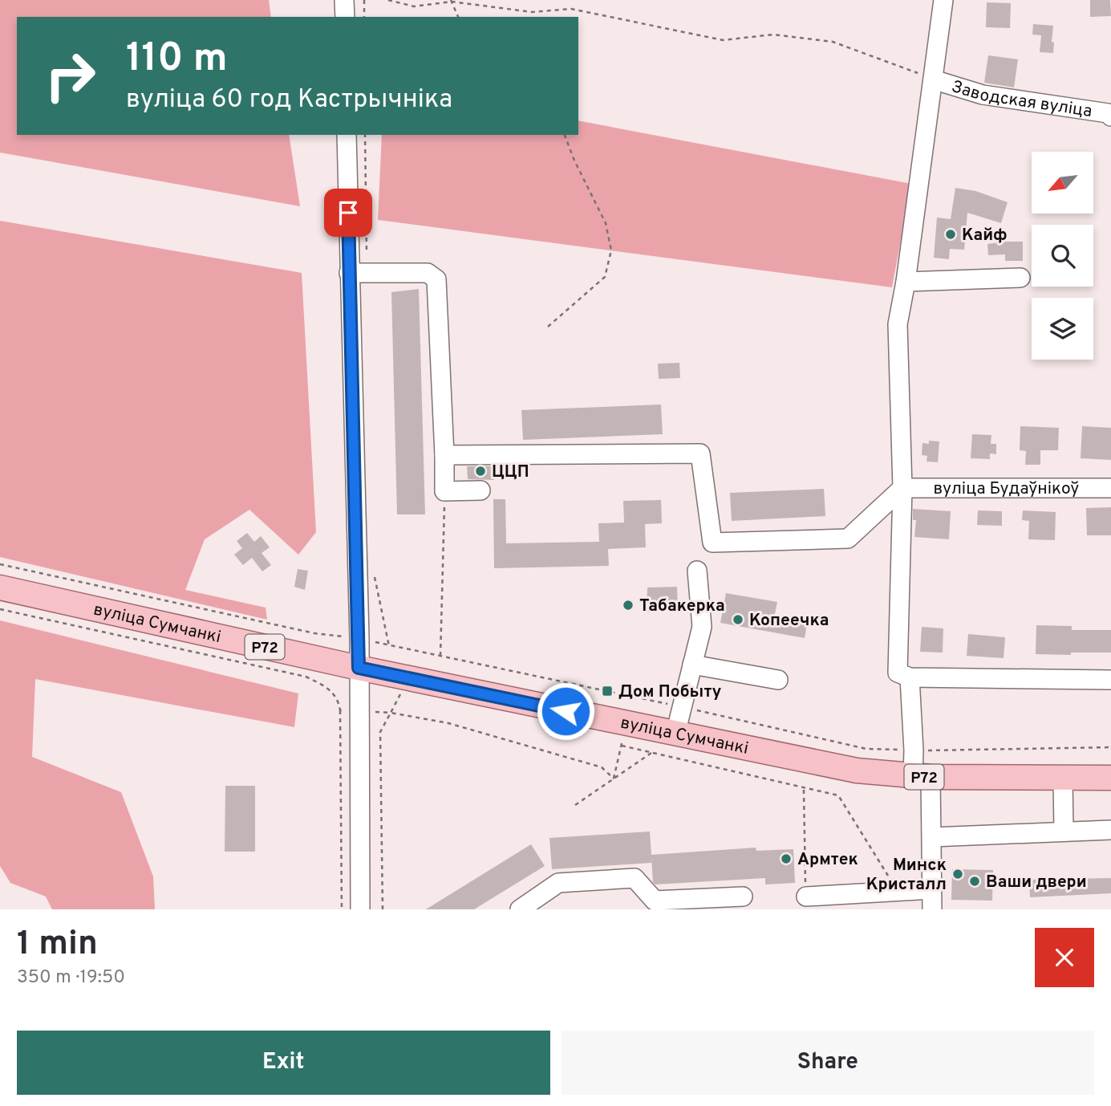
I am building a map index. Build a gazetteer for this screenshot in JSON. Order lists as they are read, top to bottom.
{
  "streets": {
    "main road": ["вуліца Сумчанкі", "Р72"],
    "street": ["Заводская вуліца", "вуліца Будаўнікоў"]
  },
  "places": {
    "other": [
      "Кайф",
      "ЦЦП",
      "Табакерка",
      "Копеечка",
      "Армтек",
      "Минск Кристалл",
      "Ваши двери"
    ],
    "transit": ["Дом Побыту"]
  },
  "north": "bottom left",
  "page": {
    "turn": ["110 m", "вуліца 60 год Кастрычніка"],
    "heading": ["1 min", "350 m · 19:50"],
    "buttons": ["Exit", "Share"]
  }
}
